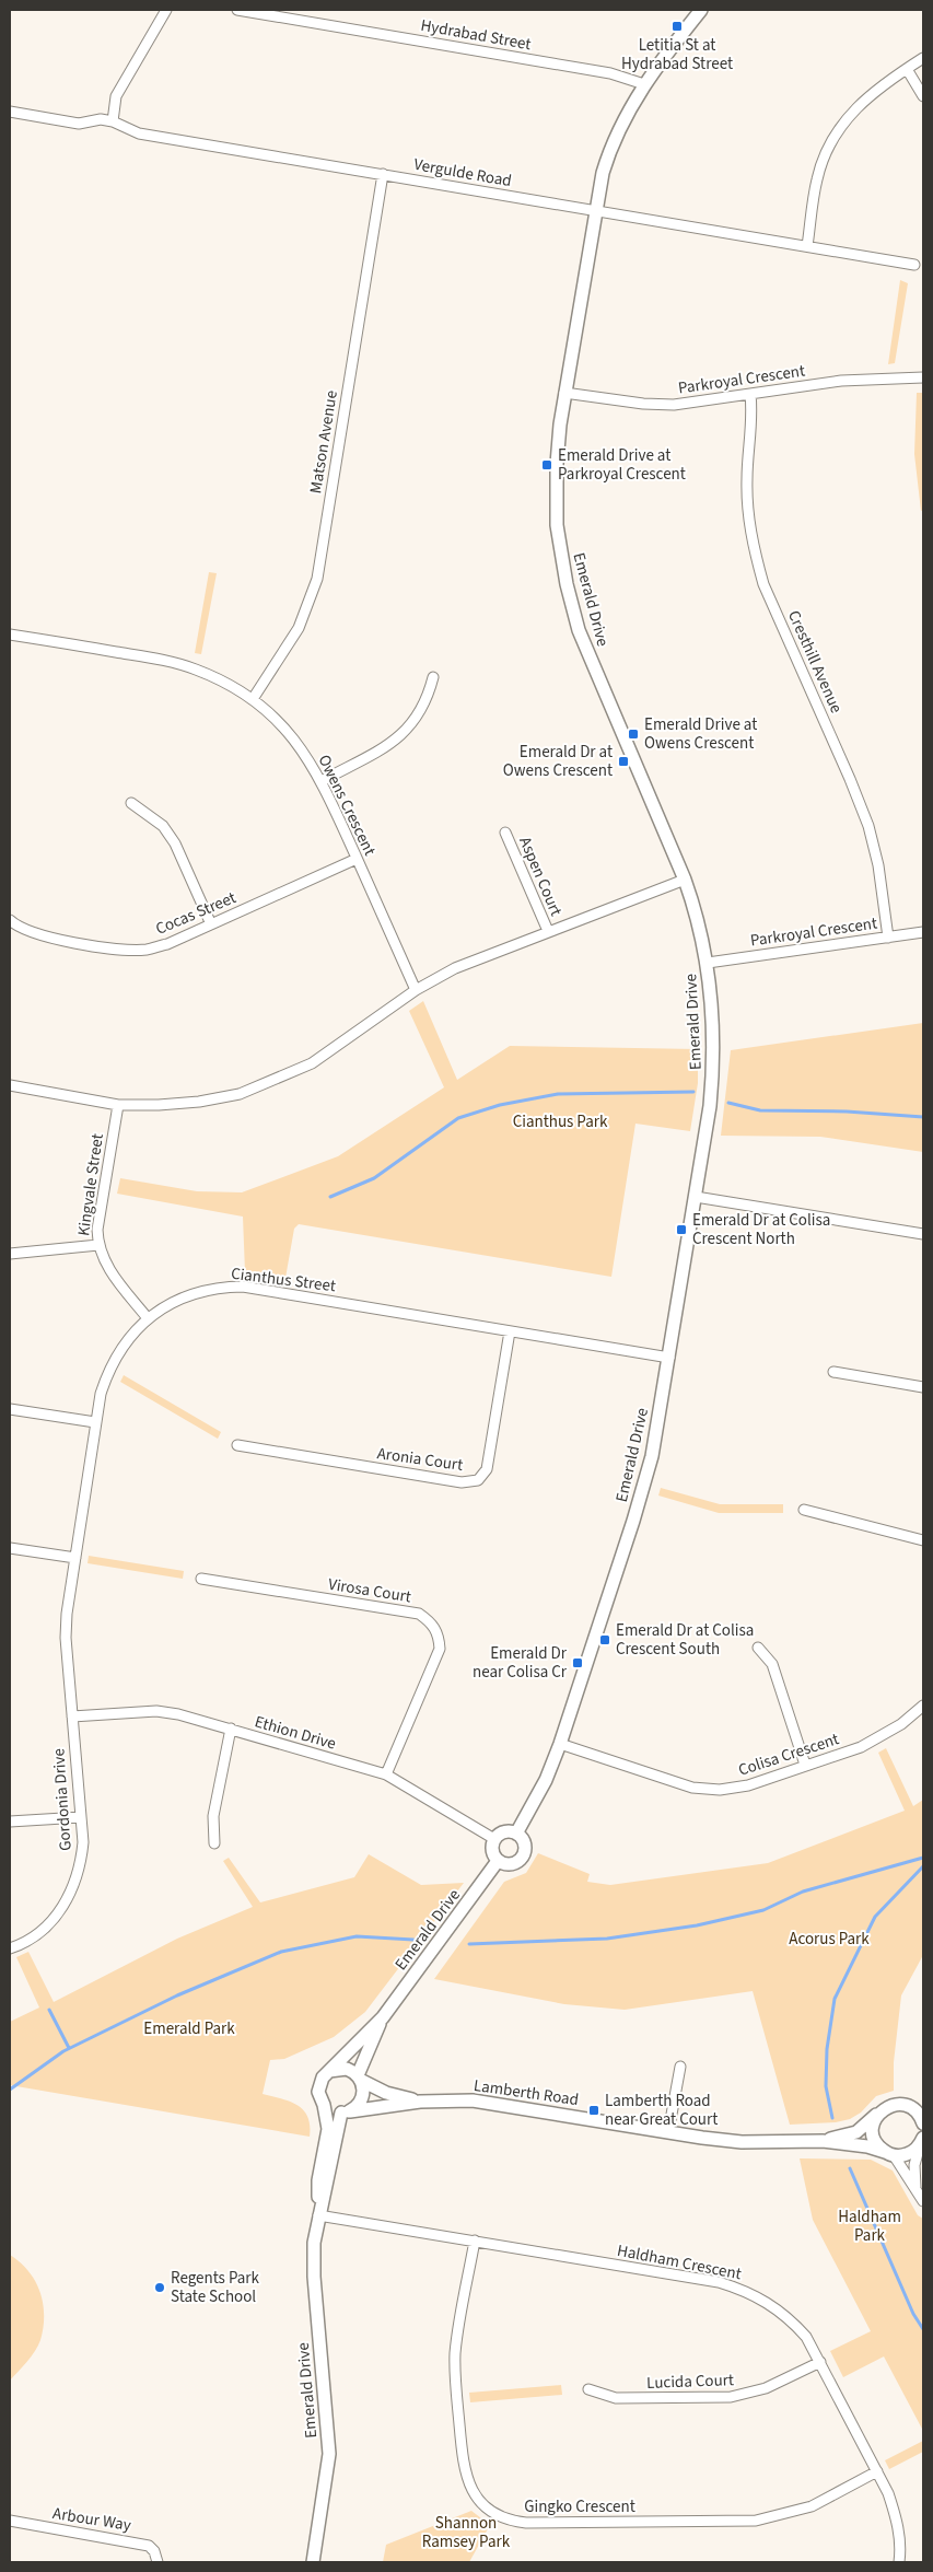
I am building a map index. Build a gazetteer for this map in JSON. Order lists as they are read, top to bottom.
{
  "streets": {
    "street": [
      "Hydrabad Street",
      "Vergulde Road",
      "Parkroyal Crescent",
      "Matson Avenue",
      "Emerald Drive",
      "Cresthill Avenue",
      "Owens Crescent",
      "Aspen Court",
      "Cocas Street",
      "Kingvale Street",
      "Cianthus Street",
      "Aronia Court",
      "Virosa Court",
      "Ethion Drive",
      "Colisa Crescent",
      "Gordonia Drive",
      "Lamberth Road",
      "Haldham Crescent",
      "Lucida Court",
      "Gingko Crescent",
      "Arbour Way"
    ]
  },
  "crossings": [
    ["Hydrabad Street", "Emerald Drive"],
    ["Vergulde Road", "Matson Avenue"],
    ["Vergulde Road", "Emerald Drive"],
    ["Parkroyal Crescent", "Emerald Drive"],
    ["Parkroyal Crescent", "Cresthill Avenue"],
    ["Matson Avenue", "Owens Crescent"],
    ["Emerald Drive", "Cianthus Street"],
    ["Emerald Drive", "Ethion Drive"],
    ["Emerald Drive", "Colisa Crescent"],
    ["Emerald Drive", "Lamberth Road"],
    ["Emerald Drive", "Haldham Crescent"],
    ["Owens Crescent", "Cocas Street"],
    ["Kingvale Street", "Cianthus Street"],
    ["Cianthus Street", "Aronia Court"],
    ["Cianthus Street", "Ethion Drive"],
    ["Cianthus Street", "Gordonia Drive"],
    ["Virosa Court", "Ethion Drive"],
    ["Ethion Drive", "Gordonia Drive"],
    ["Haldham Crescent", "Lucida Court"],
    ["Haldham Crescent", "Gingko Crescent"]
  ],
  "parks": [
    "Cianthus Park",
    "Acorus Park",
    "Emerald Park",
    "Haldham Park",
    "Shannon Ramsey Park"
  ],
  "places": {
    "transit": [
      "Letitia St at Hydrabad Street",
      "Emerald Drive at Parkroyal Crescent",
      "Emerald Drive at Owens Crescent",
      "Emerald Dr at Owens Crescent",
      "Emerald Dr at Colisa Crescent North",
      "Emerald Dr at Colisa Crescent South",
      "Emerald Dr near Colisa Cr",
      "Lamberth Road near Great Court"
    ],
    "other": ["Regents Park State School"]
  }
}
